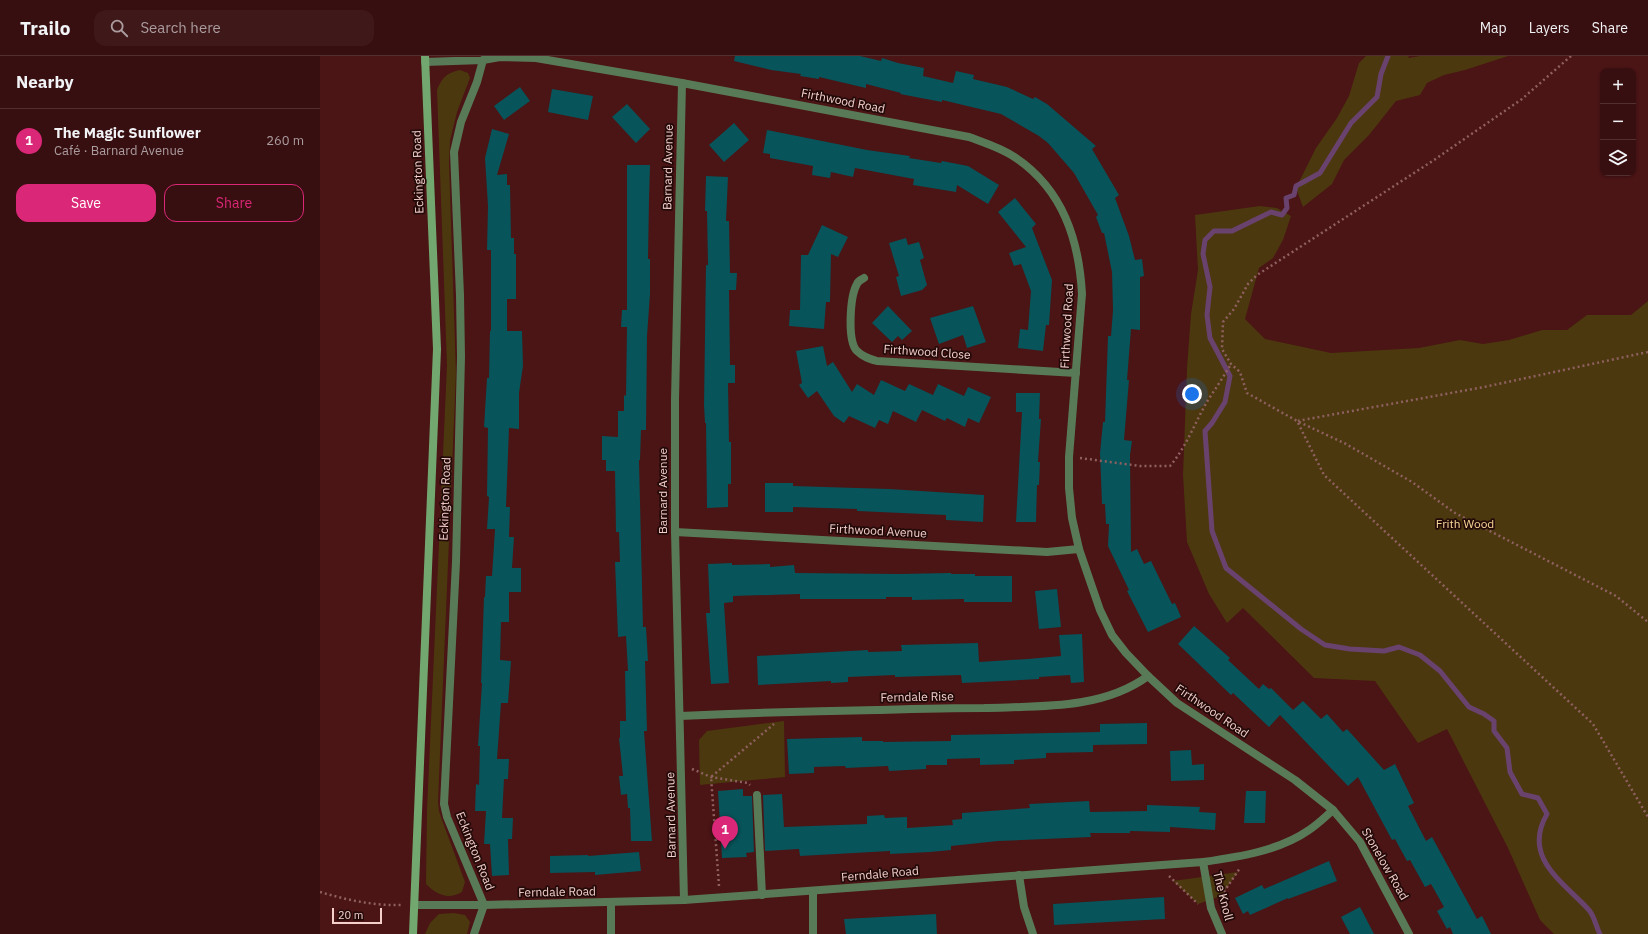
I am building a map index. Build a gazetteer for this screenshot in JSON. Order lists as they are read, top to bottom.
{
  "streets": {
    "main road": ["Eckington Road"],
    "street": [
      "Firthwood Road",
      "Barnard Avenue",
      "Firthwood Close",
      "Firthwood Avenue",
      "Ferndale Rise",
      "Stonelow Road",
      "Ferndale Road",
      "The Knoll"
    ]
  },
  "crossings": [
    ["Firthwood Road", "Barnard Avenue"],
    ["Firthwood Road", "Eckington Road"],
    ["Firthwood Road", "Firthwood Close"],
    ["Firthwood Road", "Firthwood Avenue"],
    ["Firthwood Road", "Ferndale Rise"],
    ["Firthwood Road", "Stonelow Road"],
    ["Firthwood Road", "Ferndale Road"],
    ["Barnard Avenue", "Firthwood Avenue"],
    ["Barnard Avenue", "Ferndale Rise"],
    ["Barnard Avenue", "Ferndale Road"],
    ["Eckington Road", "Ferndale Road"],
    ["Stonelow Road", "Ferndale Road"],
    ["Ferndale Road", "The Knoll"]
  ],
  "parks": ["Frith Wood"],
  "scale_bar": "20 m",
  "page": {
    "header": "Trailo",
    "search": "Search here",
    "nav": ["Map", "Layers", "Share"],
    "heading": "Nearby",
    "map_buttons": ["+", "−"],
    "list": [
      {
        "mark": "1",
        "name": "The Magic Sunflower",
        "note": "Café · Barnard Avenue",
        "value": "260 m"
      }
    ],
    "buttons": ["Save", "Share"],
    "pins": "1",
    "scale": "20 m"
  }
}
